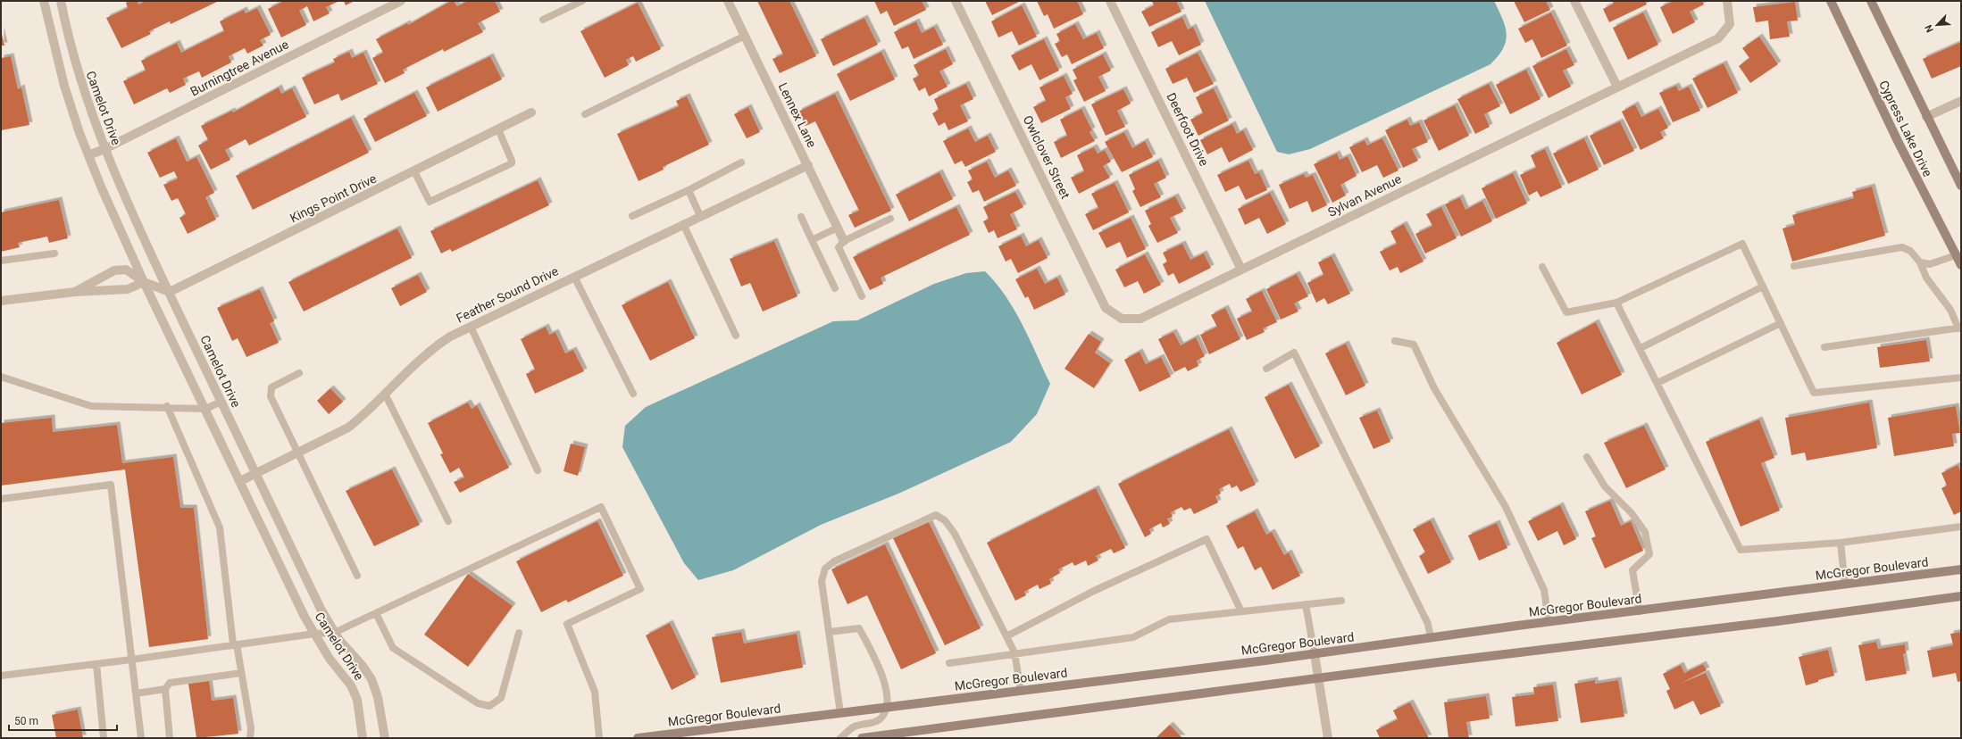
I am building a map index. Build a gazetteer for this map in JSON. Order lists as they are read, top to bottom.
{
  "streets": {
    "main road": ["Cypress Lake Drive", "McGregor Boulevard"],
    "street": [
      "Burningtree Avenue",
      "Camelot Drive",
      "Lennex Lane",
      "Deerfoot Drive",
      "Owlclover Street",
      "Sylvan Avenue",
      "Kings Point Drive",
      "Feather Sound Drive"
    ]
  },
  "crossings": [
    ["Burningtree Avenue", "Camelot Drive"],
    ["Camelot Drive", "Kings Point Drive"],
    ["Camelot Drive", "Feather Sound Drive"],
    ["Lennex Lane", "Feather Sound Drive"],
    ["Deerfoot Drive", "Sylvan Avenue"],
    ["Owlclover Street", "Sylvan Avenue"]
  ],
  "scale_bar": "50 m",
  "north": "bottom left"
}
